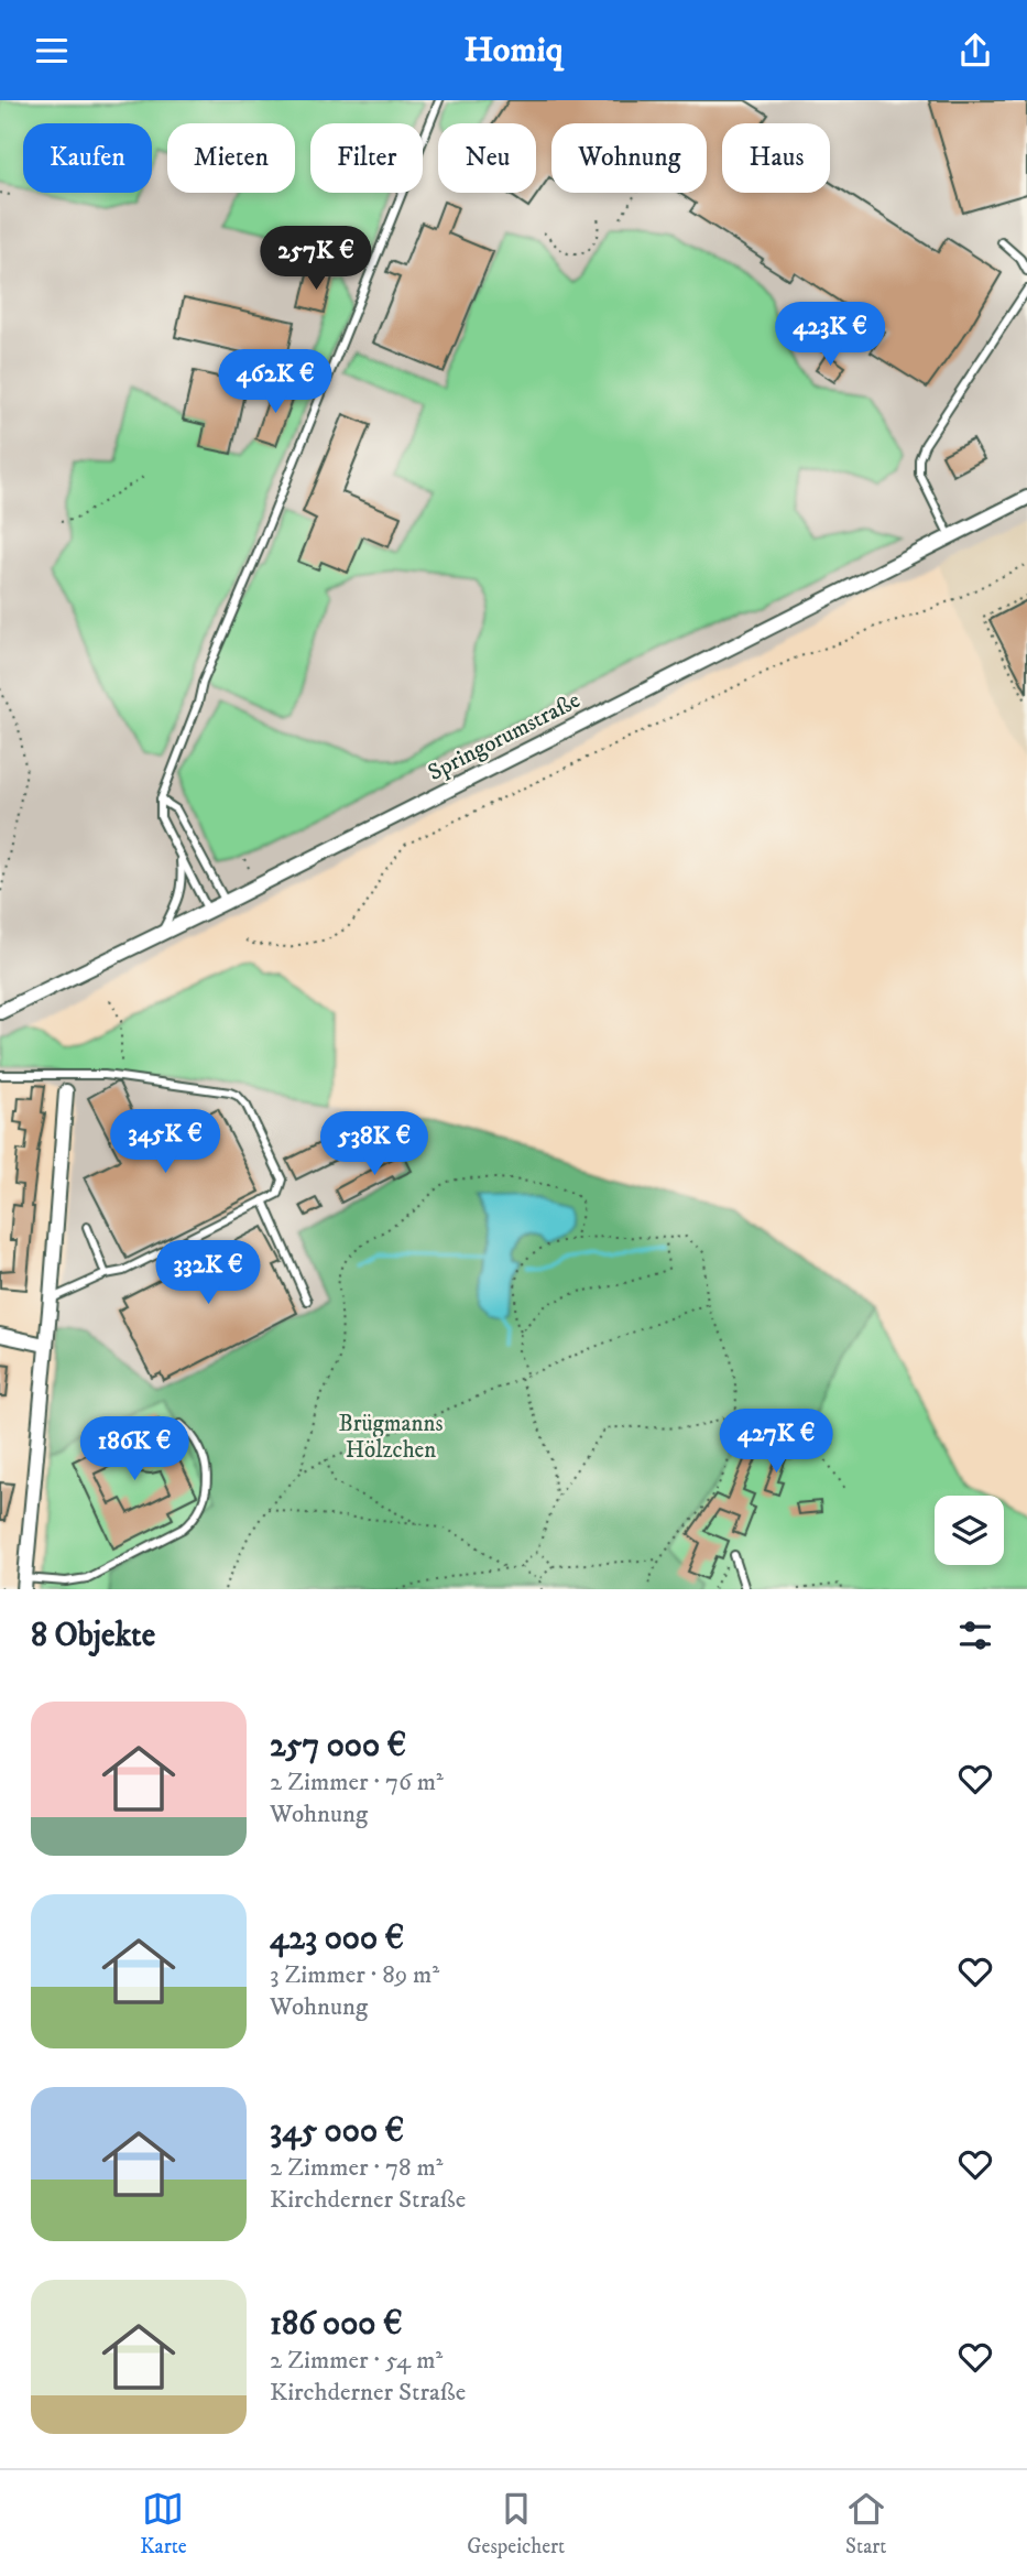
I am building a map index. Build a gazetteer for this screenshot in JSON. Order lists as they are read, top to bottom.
{
  "streets": {
    "street": ["Springorumstraße"]
  },
  "parks": ["Brügmanns Hölzchen"],
  "page": {
    "header": "Homiq",
    "chip": [
      "Kaufen",
      "Mieten",
      "Filter",
      "Neu",
      "Wohnung",
      "Haus"
    ],
    "price": [
      "257K €",
      "423K €",
      "462K €",
      "345K €",
      "538K €",
      "332K €",
      "427K €",
      "186K €"
    ],
    "heading": "8 Objekte",
    "list": [
      {
        "name": "257 000 €",
        "note": "2 Zimmer · 76 m² · Wohnung"
      },
      {
        "name": "423 000 €",
        "note": "3 Zimmer · 89 m² · Wohnung"
      },
      {
        "name": "345 000 €",
        "note": "2 Zimmer · 78 m² · Kirchderner Straße"
      },
      {
        "name": "186 000 €",
        "note": "2 Zimmer · 54 m² · Kirchderner Straße"
      }
    ],
    "tabs": ["Karte", "Gespeichert", "Start"]
  }
}
